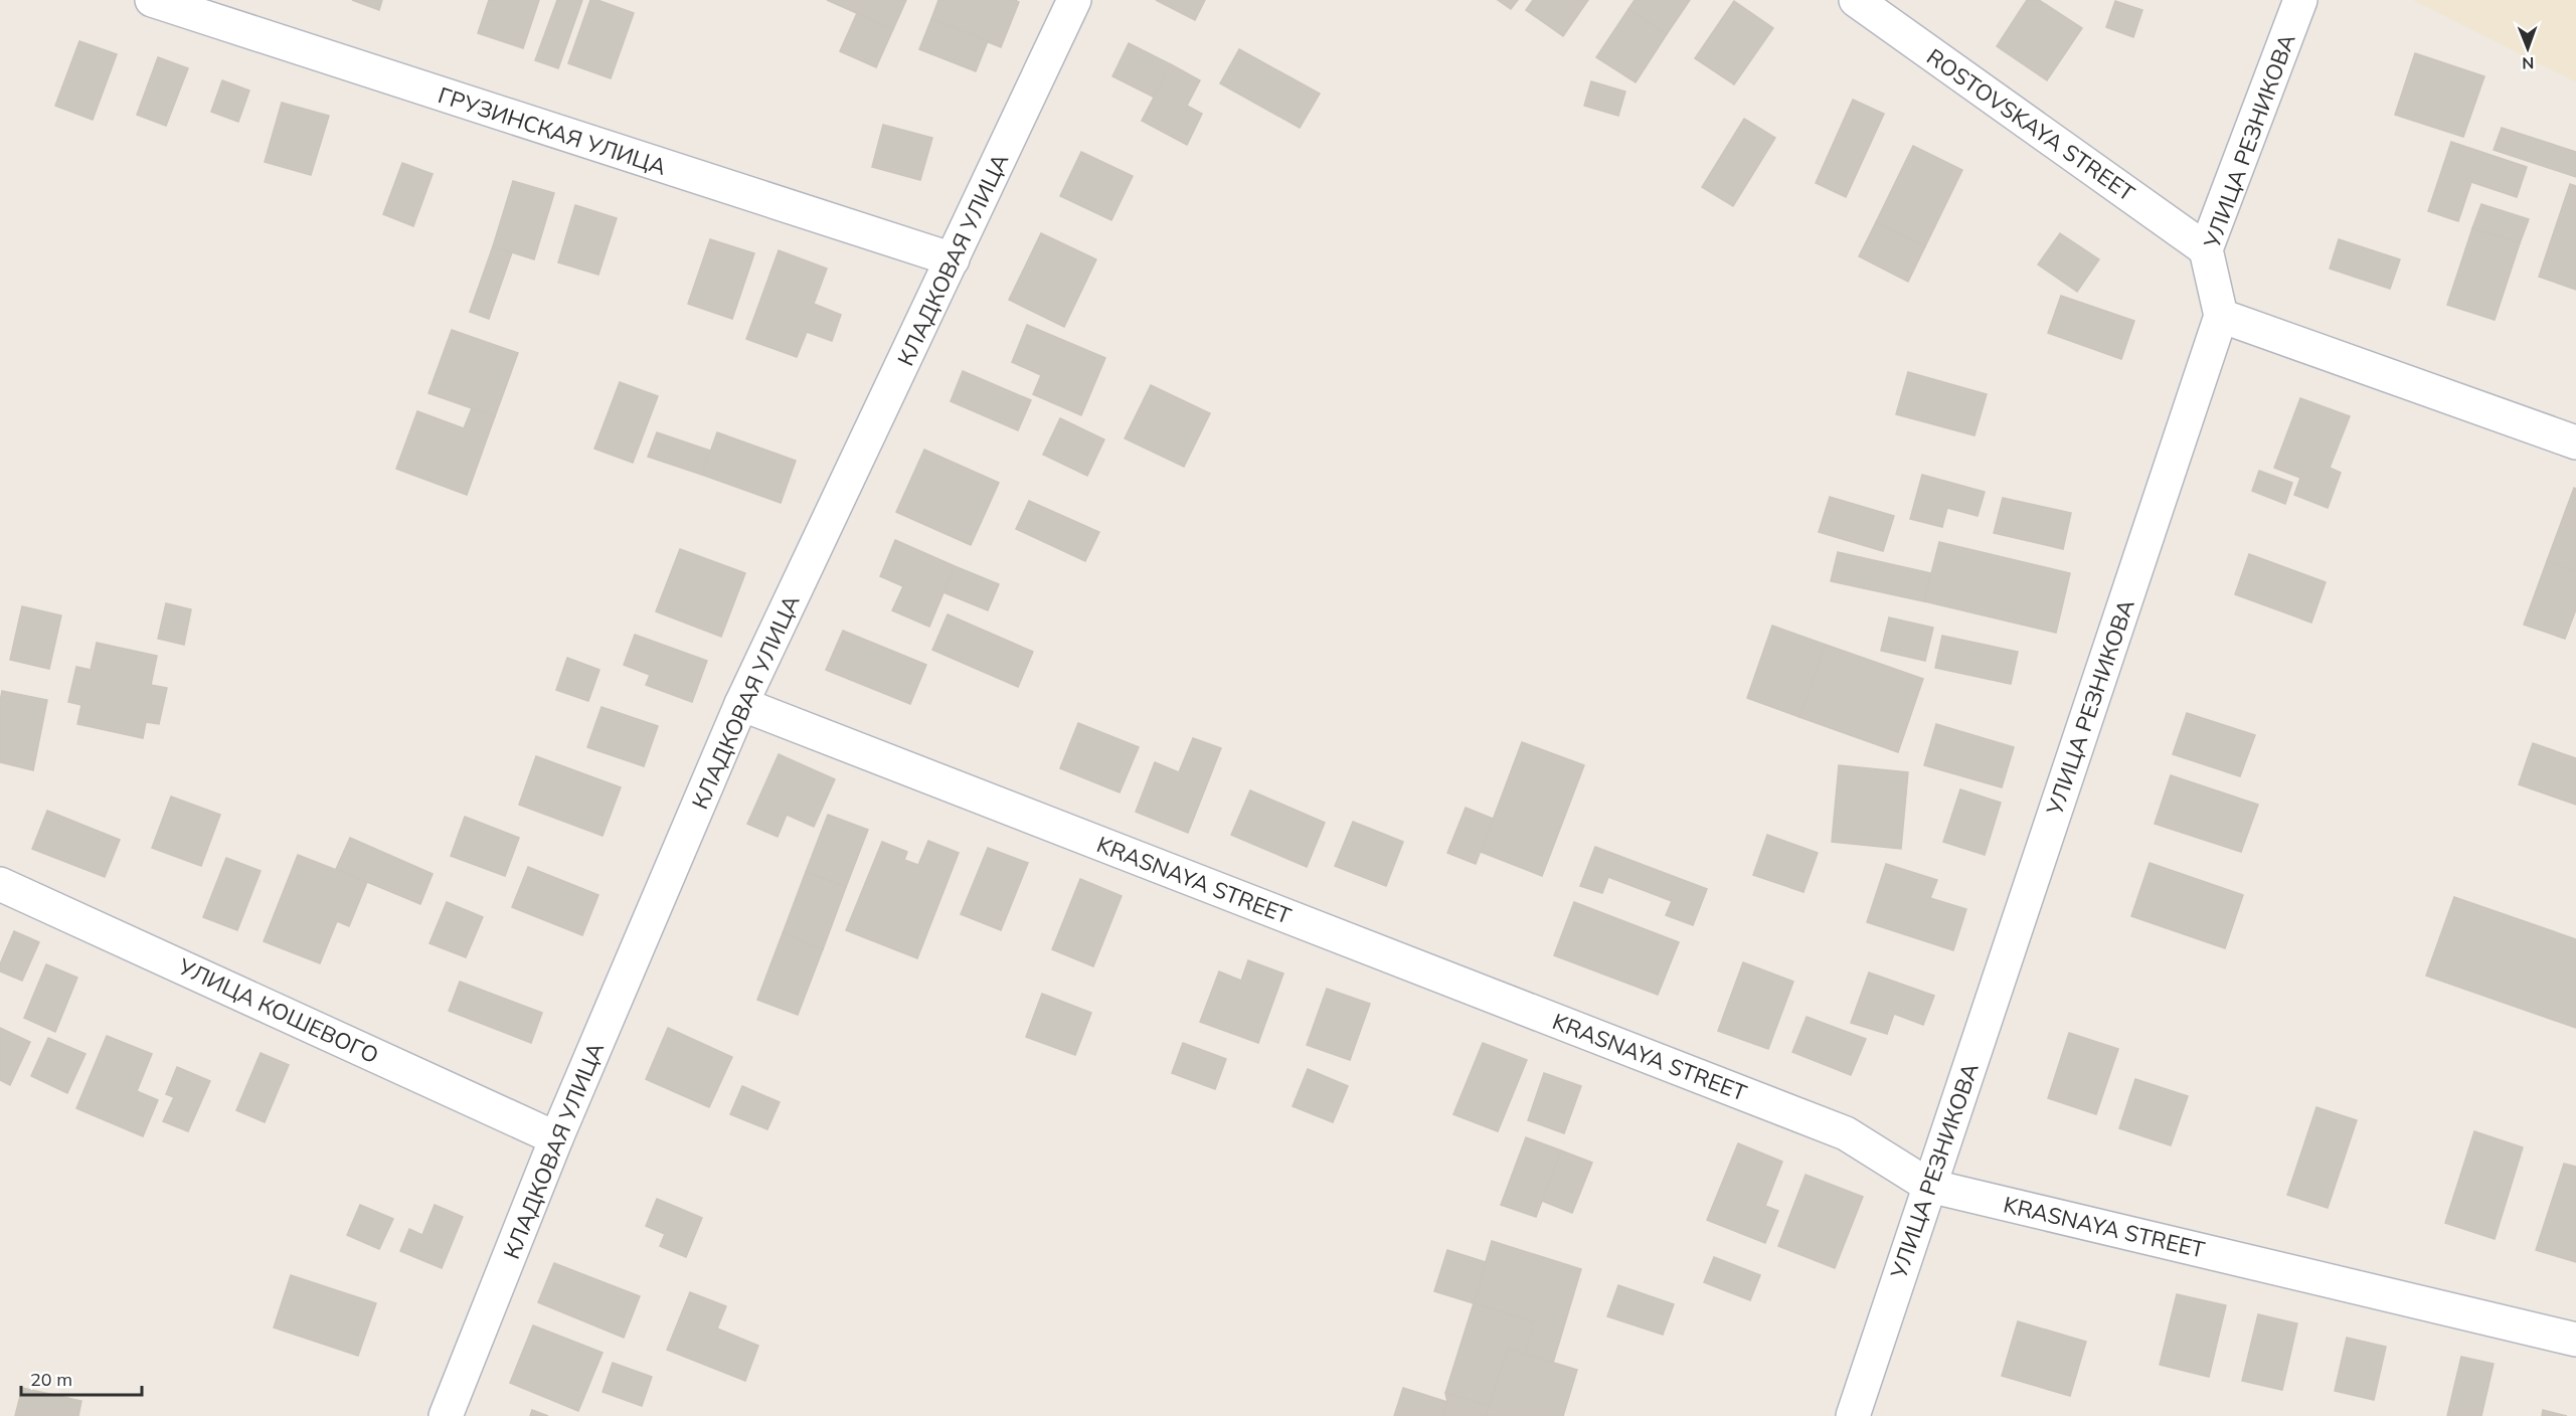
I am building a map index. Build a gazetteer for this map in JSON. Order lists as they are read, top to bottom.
{
  "streets": {
    "street": [
      "ROSTOVSKAYA STREET",
      "ГРУЗИНСКАЯ УЛИЦА",
      "УЛИЦА РЕЗНИКОВА",
      "КЛАДКОВАЯ УЛИЦА",
      "KRASNAYA STREET",
      "УЛИЦА КОШЕВОГО"
    ]
  },
  "crossings": [
    ["ROSTOVSKAYA STREET", "УЛИЦА РЕЗНИКОВА"],
    ["ГРУЗИНСКАЯ УЛИЦА", "КЛАДКОВАЯ УЛИЦА"],
    ["УЛИЦА РЕЗНИКОВА", "KRASNAYA STREET"],
    ["КЛАДКОВАЯ УЛИЦА", "KRASNAYA STREET"],
    ["КЛАДКОВАЯ УЛИЦА", "УЛИЦА КОШЕВОГО"]
  ],
  "scale_bar": "20 m",
  "north": "bottom"
}
